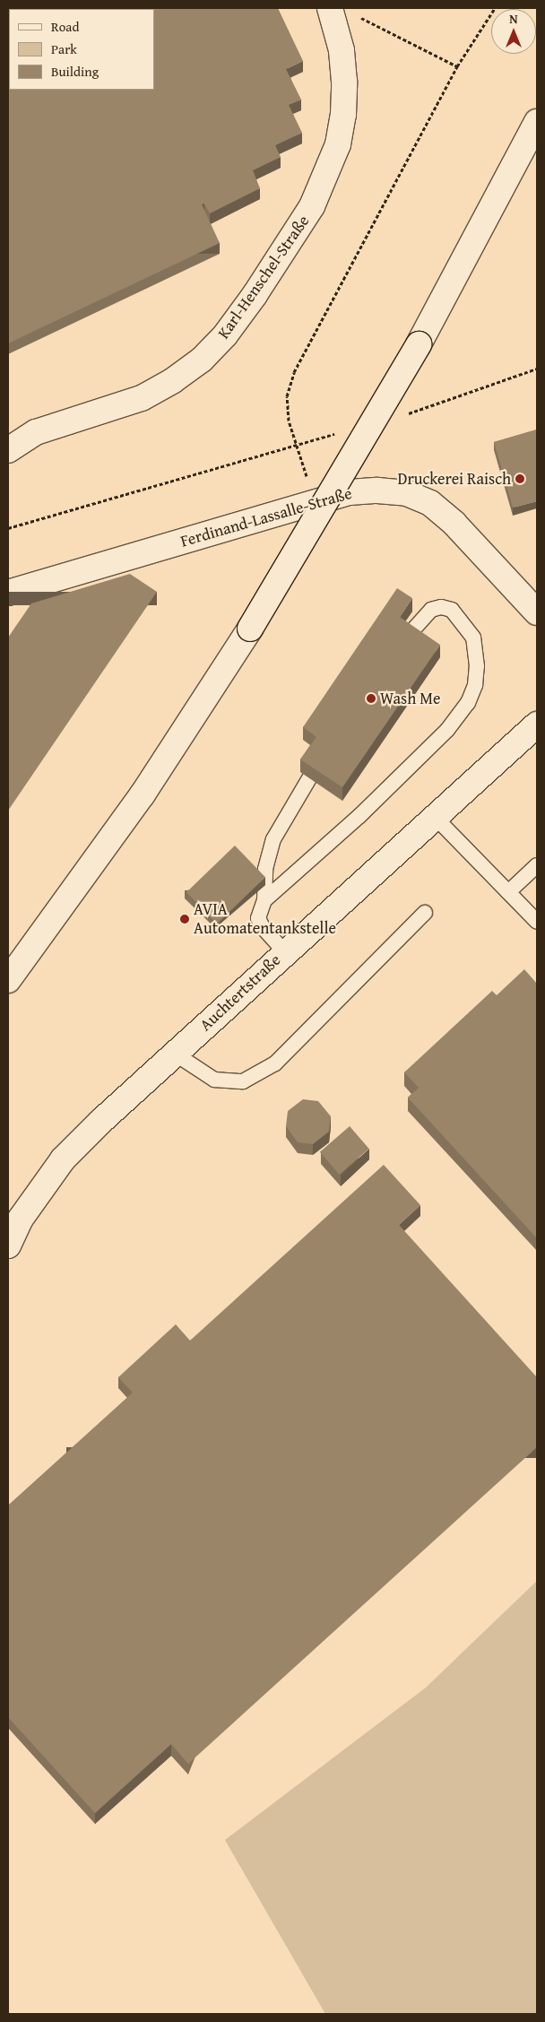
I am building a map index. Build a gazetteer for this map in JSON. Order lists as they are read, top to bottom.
{
  "streets": {
    "street": ["Karl-Henschel-Straße", "Ferdinand-Lassalle-Straße", "Auchtertstraße"]
  },
  "places": ["Druckerei Raisch", "Wash Me", "AVIA Automatentankstelle"],
  "legend": ["Road", "Park", "Building"],
  "north": "top"
}
